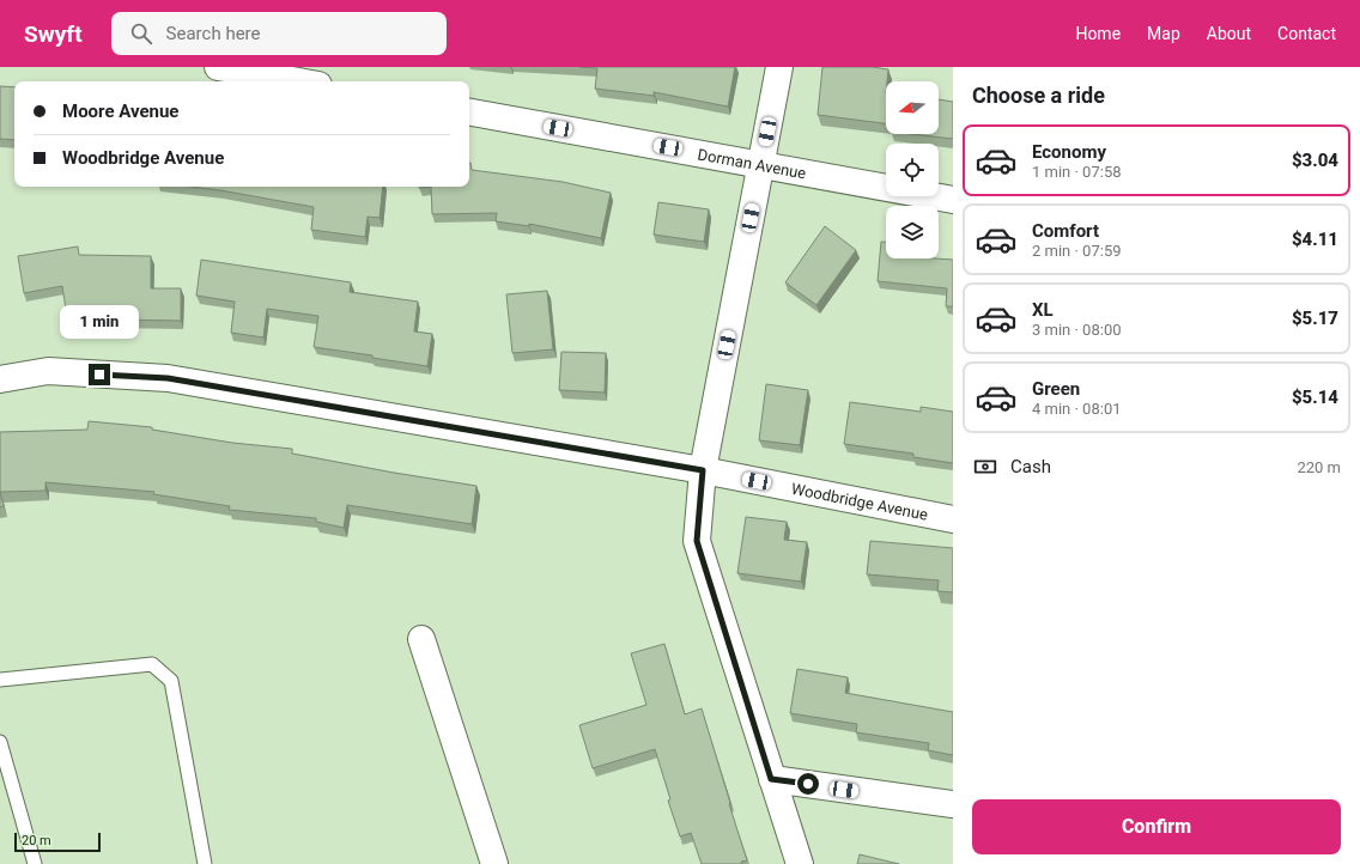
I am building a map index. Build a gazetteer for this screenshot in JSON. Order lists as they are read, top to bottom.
{
  "streets": {
    "street": ["Dorman Avenue", "Woodbridge Avenue"]
  },
  "scale_bar": "20 m",
  "north": "left",
  "page": {
    "header": "Swyft",
    "search": "Search here",
    "nav": [
      "Home",
      "Map",
      "About",
      "Contact"
    ],
    "heading": "Choose a ride",
    "banner": ["Moore Avenue", "Woodbridge Avenue"],
    "list": [
      {
        "name": "Economy",
        "note": "1 min · 07:58",
        "value": "$3.04"
      },
      {
        "name": "Comfort",
        "note": "2 min · 07:59",
        "value": "$4.11"
      },
      {
        "name": "XL",
        "note": "3 min · 08:00",
        "value": "$5.17"
      },
      {
        "name": "Green",
        "note": "4 min · 08:01",
        "value": "$5.14"
      }
    ],
    "bubble": "1 min",
    "pay": ["Cash", "220 m"],
    "buttons": "Confirm",
    "scale": "20 m"
  }
}
